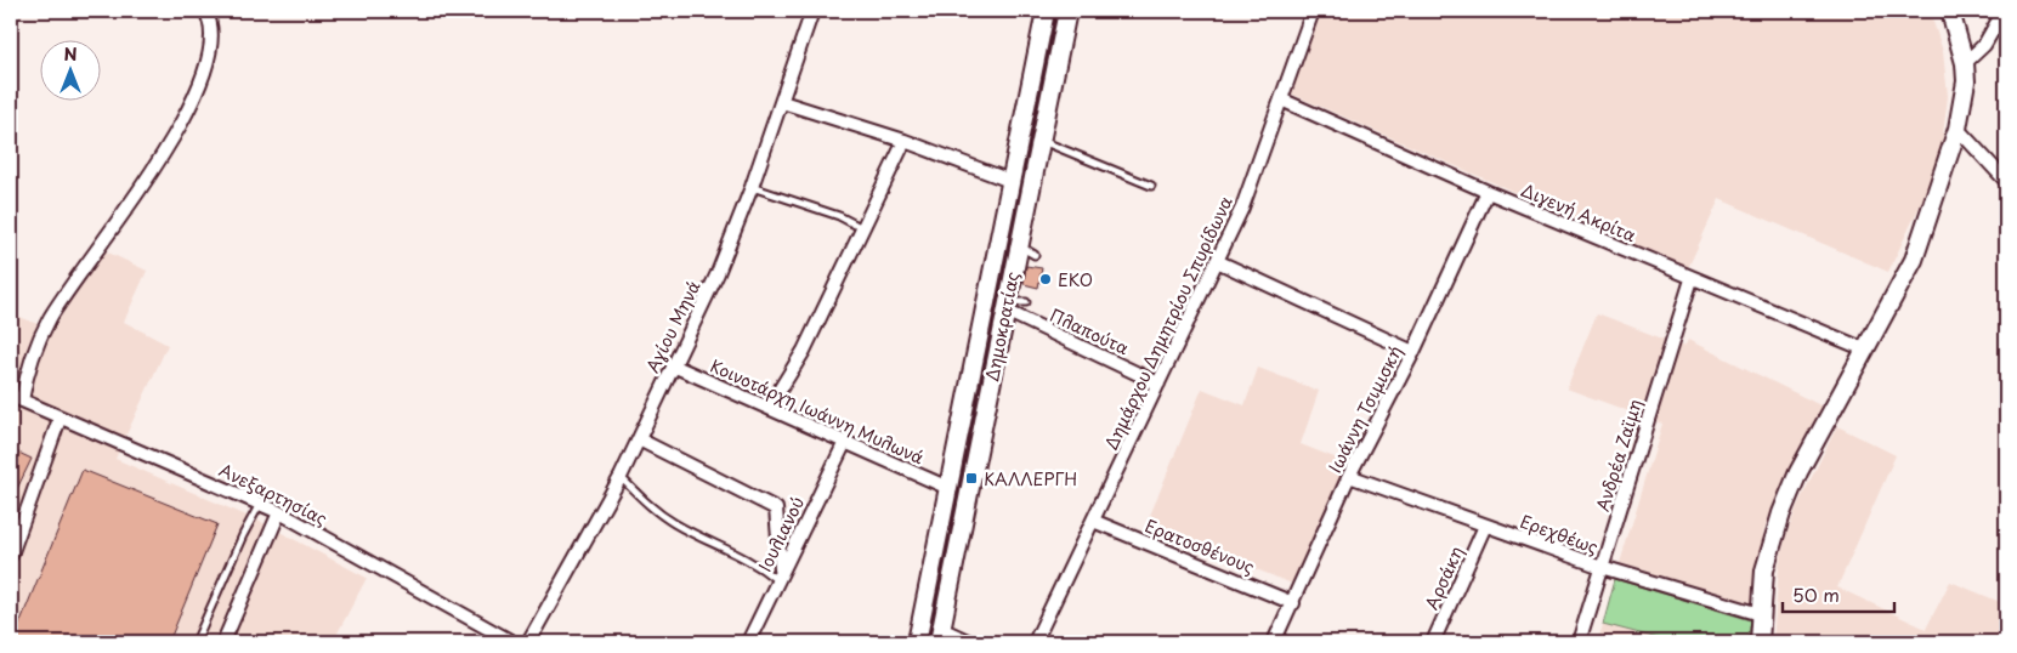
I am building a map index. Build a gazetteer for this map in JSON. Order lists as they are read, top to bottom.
{
  "streets": {
    "main road": ["Δημοκρατίας"],
    "street": [
      "Διγενή Ακρίτα",
      "Δημάρχου Δημητρίου Σπυρίδωνα",
      "Αγίου Μηνά",
      "Πλαπούτα",
      "Ιωάννη Τσιμισκή",
      "Κοινοτάρχη Ιωάννη Μυλωνά",
      "Ανδρέα Ζαϊμη",
      "Ανεξαρτησίας",
      "Ιουλιανού",
      "Ερεχθέως",
      "Ερατοσθένους",
      "Αρσάκη"
    ]
  },
  "crossings": [
    ["Διγενή Ακρίτα", "Δημάρχου Δημητρίου Σπυρίδωνα"],
    ["Διγενή Ακρίτα", "Ιωάννη Τσιμισκή"],
    ["Διγενή Ακρίτα", "Ανδρέα Ζαϊμη"],
    ["Δημάρχου Δημητρίου Σπυρίδωνα", "Πλαπούτα"],
    ["Δημάρχου Δημητρίου Σπυρίδωνα", "Ερατοσθένους"],
    ["Αγίου Μηνά", "Κοινοτάρχη Ιωάννη Μυλωνά"],
    ["Δημοκρατίας", "Πλαπούτα"],
    ["Δημοκρατίας", "Κοινοτάρχη Ιωάννη Μυλωνά"],
    ["Ιωάννη Τσιμισκή", "Ερεχθέως"],
    ["Ιωάννη Τσιμισκή", "Ερατοσθένους"],
    ["Κοινοτάρχη Ιωάννη Μυλωνά", "Ιουλιανού"],
    ["Ανδρέα Ζαϊμη", "Ερεχθέως"],
    ["Ερεχθέως", "Αρσάκη"]
  ],
  "places": {
    "other": ["EKO"],
    "transit": ["ΚΑΛΛΕΡΓΗ"]
  },
  "scale_bar": "50 m",
  "north": "top"
}
